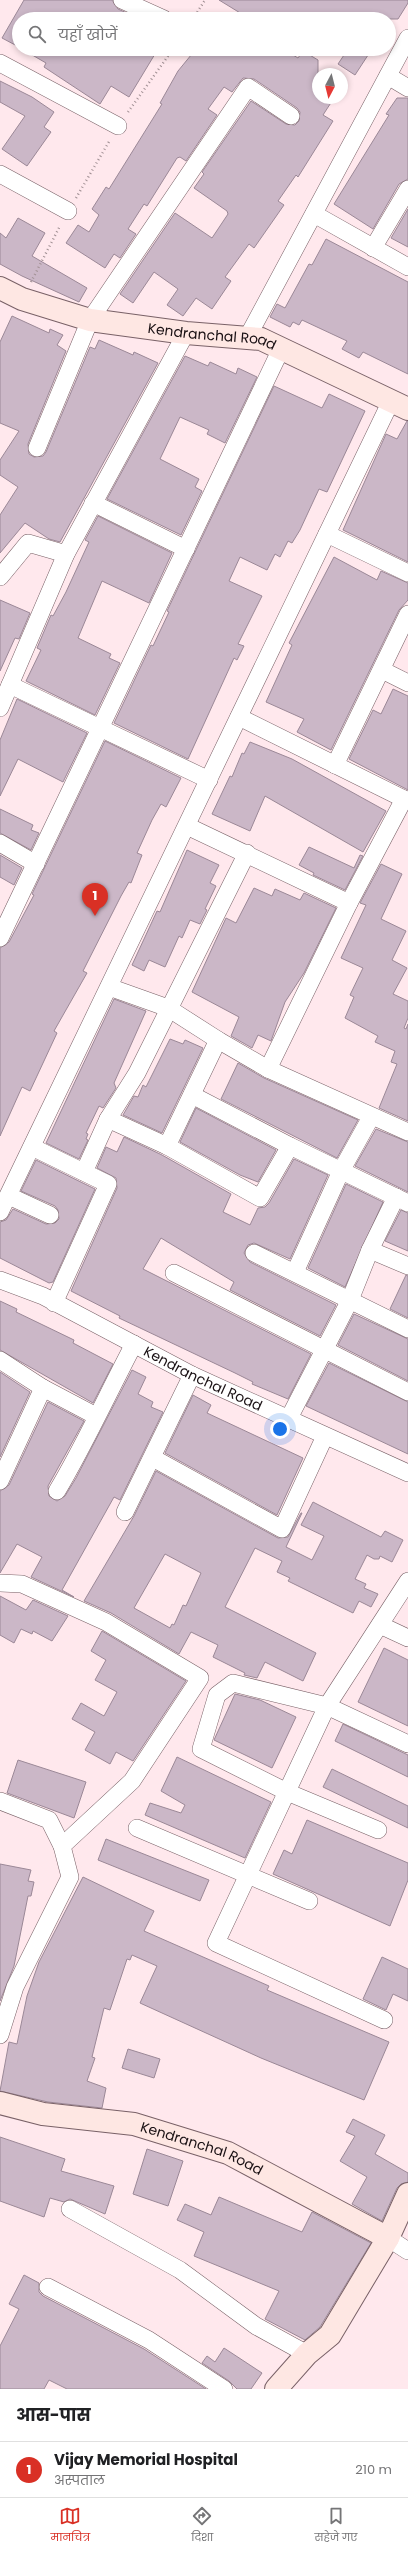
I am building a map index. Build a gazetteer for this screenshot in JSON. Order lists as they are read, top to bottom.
{
  "streets": {
    "street": ["Kendranchal Road"]
  },
  "north": "bottom",
  "page": {
    "search": "यहाँ खोजें",
    "pins": "1",
    "heading": "आस-पास",
    "list": [
      {
        "mark": "1",
        "name": "Vijay Memorial Hospital",
        "note": "अस्पताल",
        "value": "210 m"
      }
    ],
    "nav": ["मानचित्र", "दिशा", "सहेजे गए"]
  }
}
